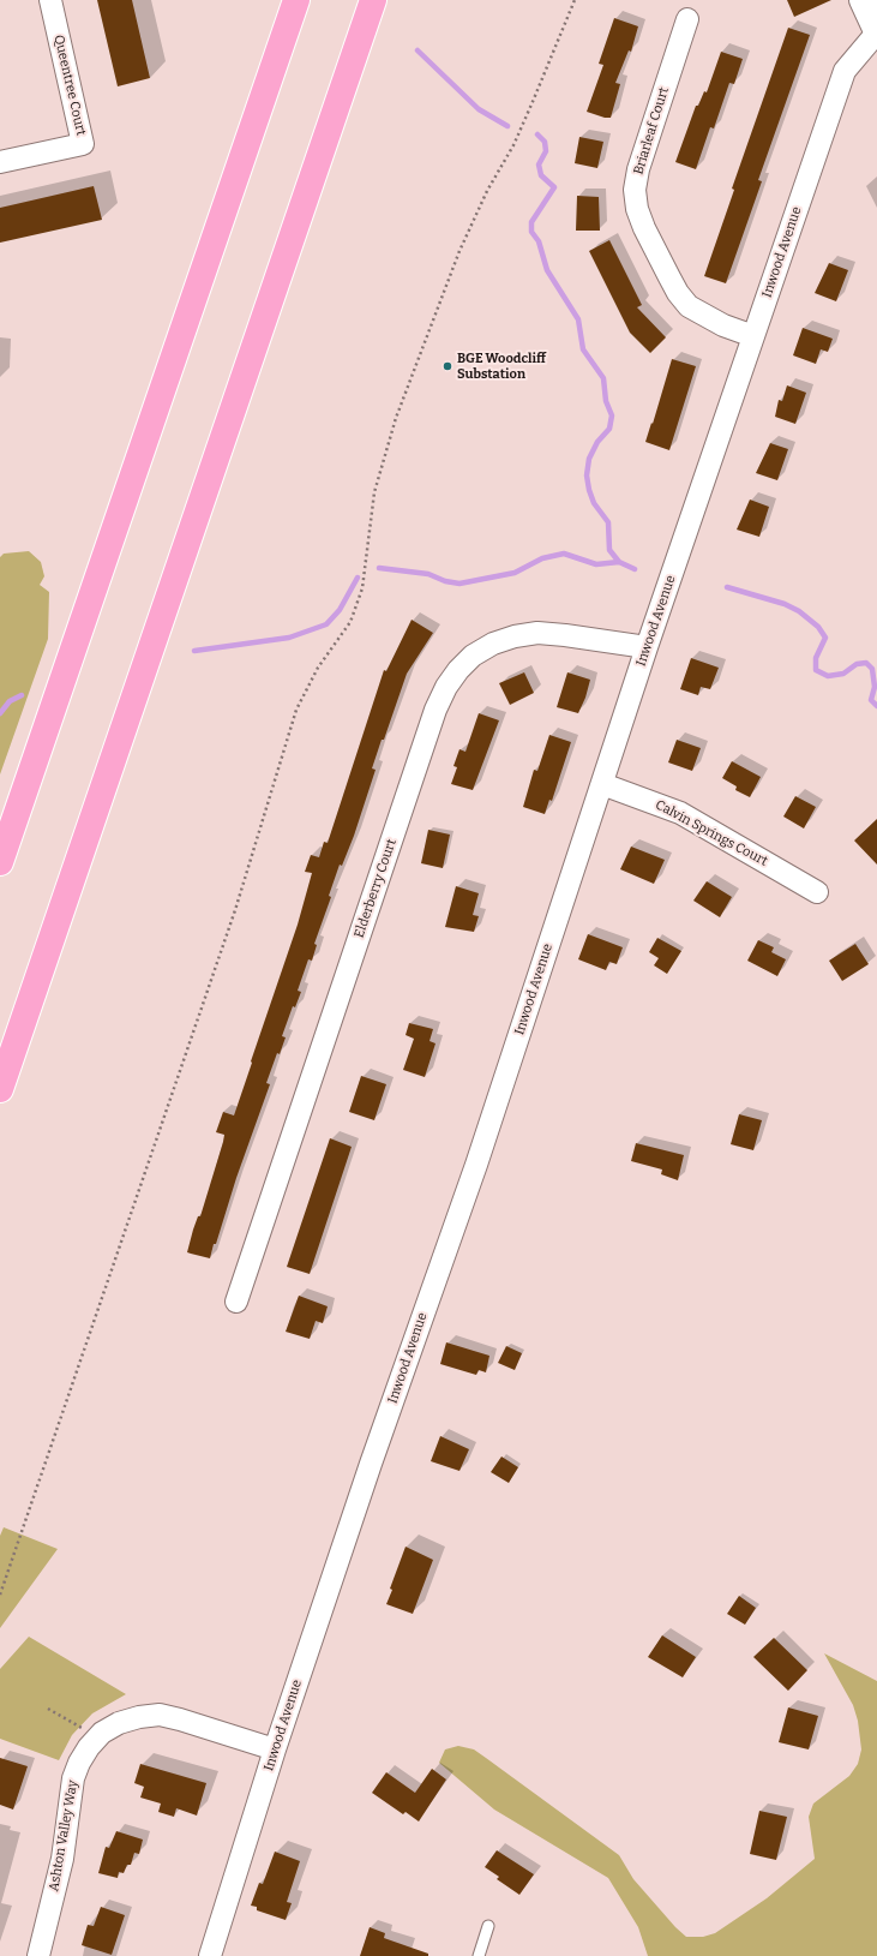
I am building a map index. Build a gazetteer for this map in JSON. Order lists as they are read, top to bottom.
{
  "streets": {
    "street": [
      "Queentree Court",
      "Briarleaf Court",
      "Inwood Avenue",
      "Calvin Springs Court",
      "Elderberry Court",
      "Ashton Valley Way"
    ]
  },
  "crossings": [
    ["Briarleaf Court", "Inwood Avenue"],
    ["Inwood Avenue", "Calvin Springs Court"],
    ["Inwood Avenue", "Elderberry Court"],
    ["Inwood Avenue", "Ashton Valley Way"]
  ],
  "places": ["BGE Woodcliff Substation"]
}
